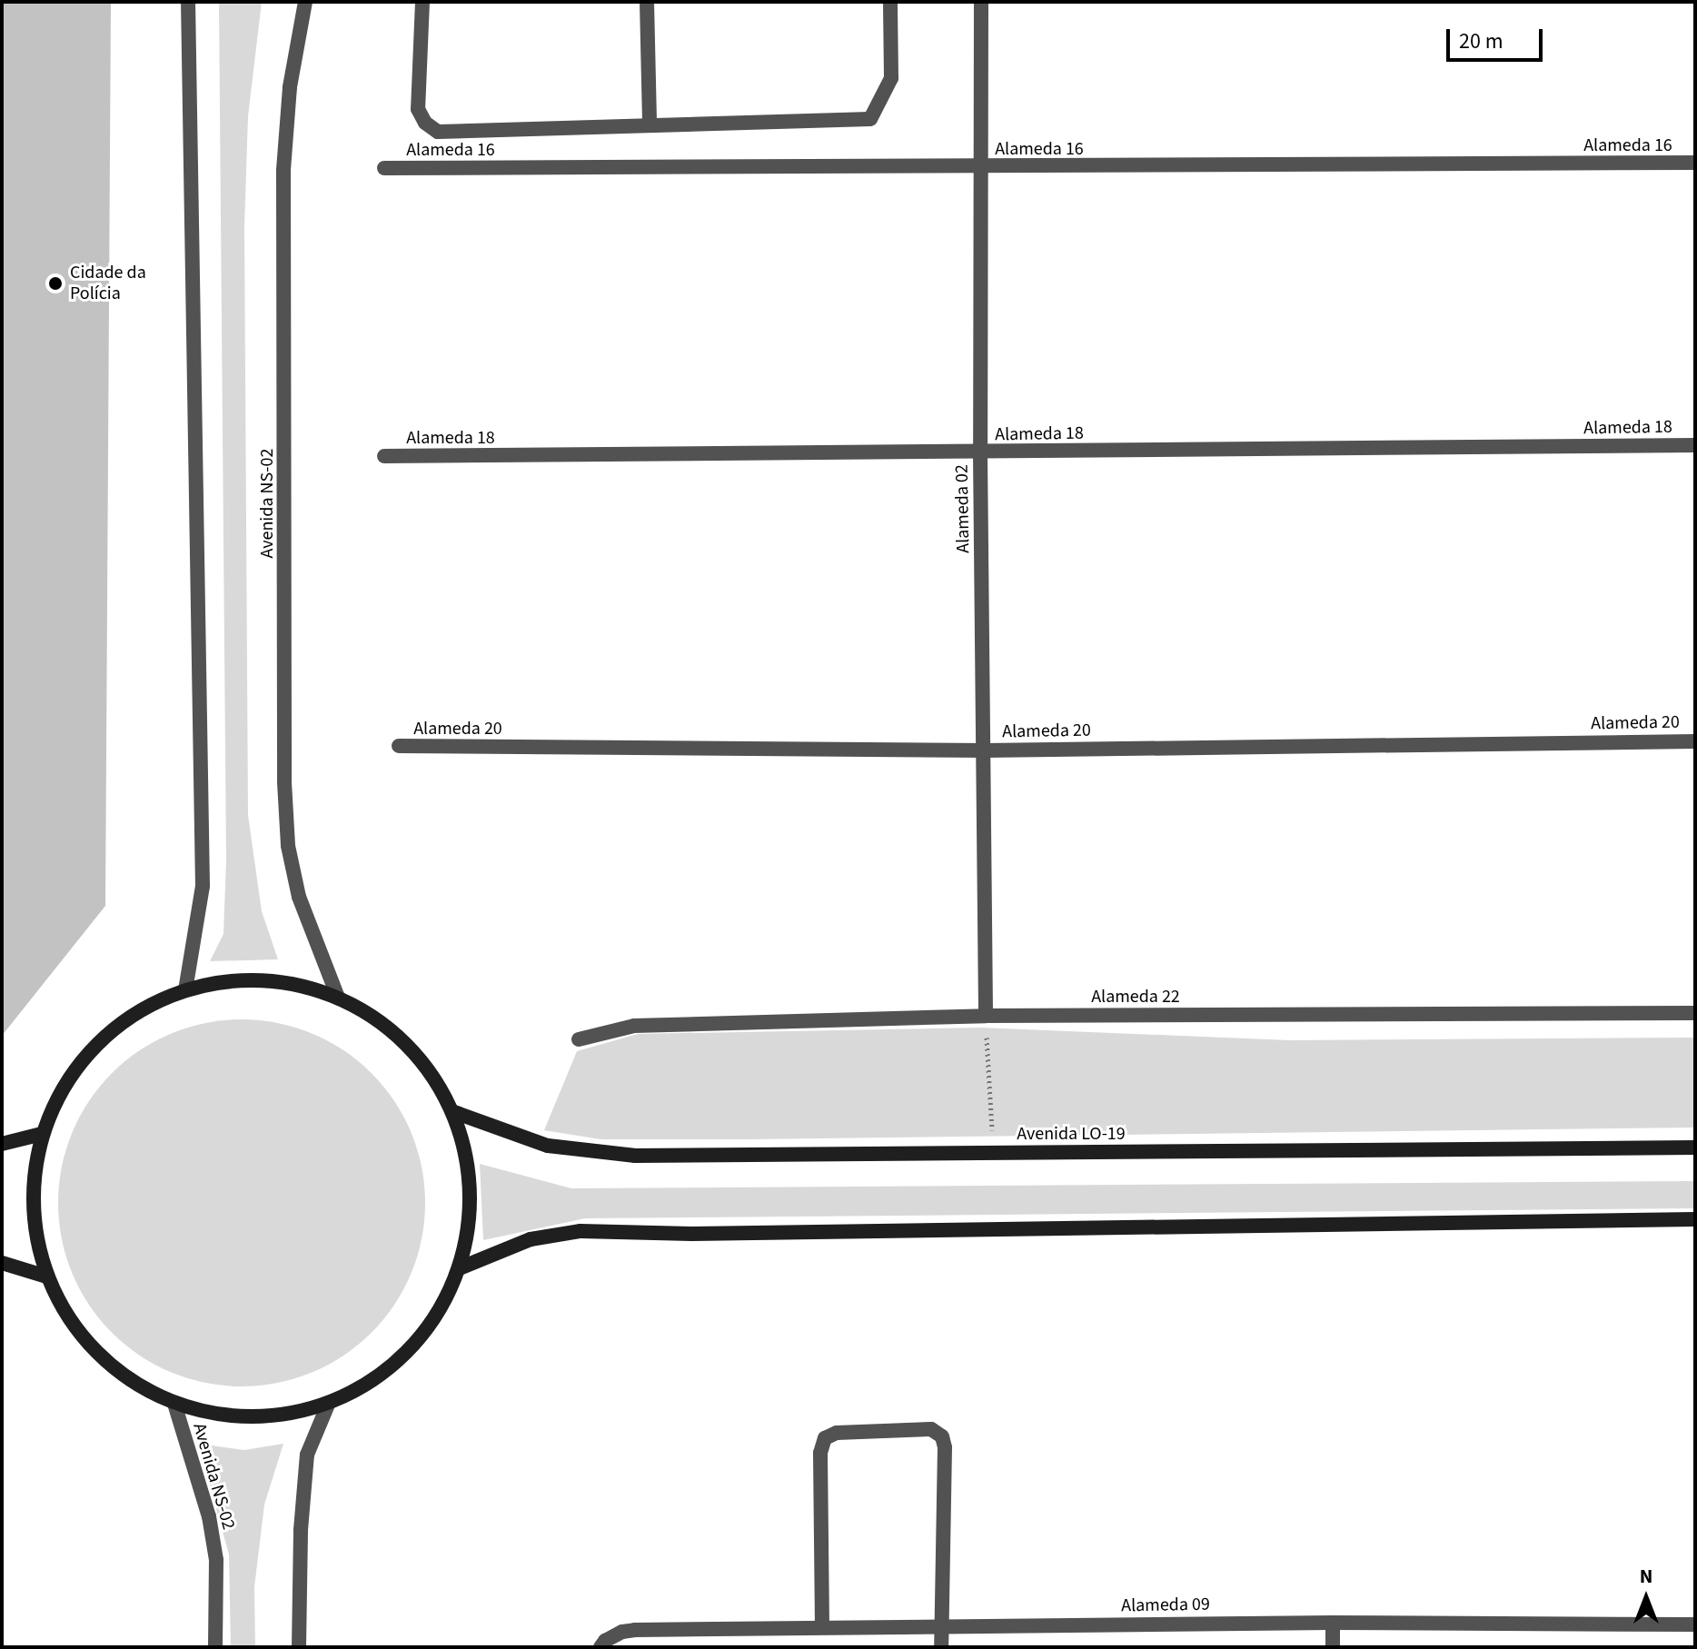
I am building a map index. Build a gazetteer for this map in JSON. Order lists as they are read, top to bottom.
{
  "streets": {
    "main road": ["Avenida LO-19"],
    "street": [
      "Alameda 16",
      "Alameda 18",
      "Avenida NS-02",
      "Alameda 02",
      "Alameda 20",
      "Alameda 22",
      "Alameda 09"
    ]
  },
  "crossings": [
    ["Alameda 16", "Alameda 02"],
    ["Alameda 18", "Alameda 02"],
    ["Alameda 02", "Alameda 20"],
    ["Alameda 02", "Alameda 22"]
  ],
  "places": ["Cidade da Polícia"],
  "scale_bar": "20 m",
  "north": "top"
}
